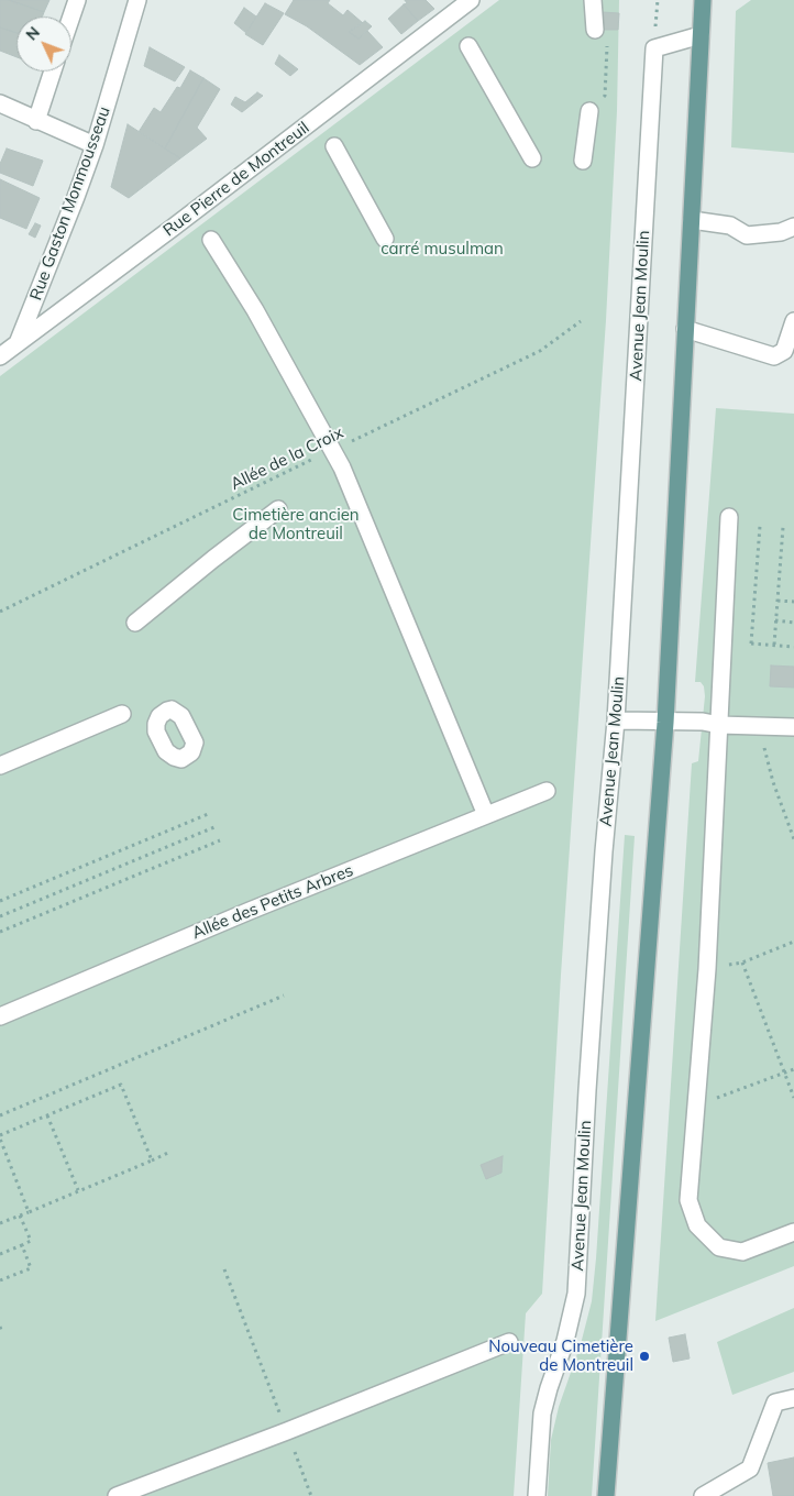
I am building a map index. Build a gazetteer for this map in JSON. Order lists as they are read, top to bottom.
{
  "streets": {
    "street": [
      "Rue Pierre de Montreuil",
      "Rue Gaston Monmousseau",
      "Avenue Jean Moulin",
      "Allée des Petits Arbres"
    ],
    "path": ["Allée de la Croix"]
  },
  "crossings": [
    ["Rue Pierre de Montreuil", "Rue Gaston Monmousseau"]
  ],
  "parks": ["carré musulman", "Cimetière ancien de Montreuil"],
  "places": ["Nouveau Cimetière de Montreuil"],
  "north": "top left"
}
